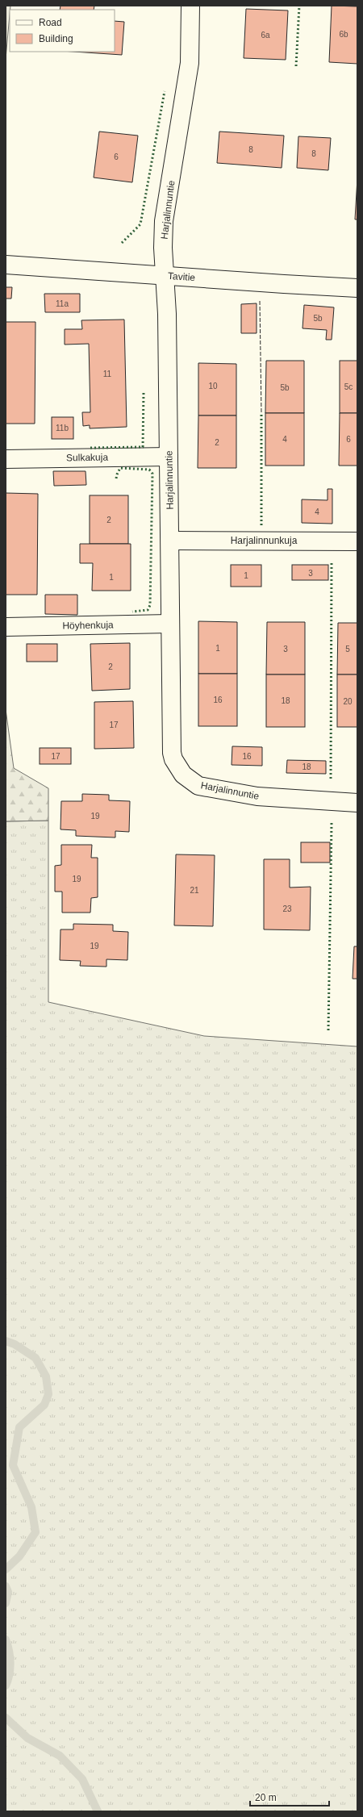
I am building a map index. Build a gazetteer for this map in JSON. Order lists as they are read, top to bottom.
{
  "streets": {
    "street": [
      "Harjalinnuntie",
      "Tavitie",
      "Sulkakuja",
      "Harjalinnunkuja",
      "Höyhenkuja"
    ]
  },
  "crossings": [
    ["Harjalinnuntie", "Tavitie"],
    ["Harjalinnuntie", "Sulkakuja"],
    ["Harjalinnuntie", "Harjalinnunkuja"],
    ["Harjalinnuntie", "Höyhenkuja"]
  ],
  "house_numbers": [
    "6b",
    "6a",
    "8",
    "8",
    "6",
    "11a",
    "5b",
    "11",
    "10",
    "5c",
    "5b",
    "11b",
    "4",
    "6",
    "2",
    "4",
    "2",
    "3",
    "1",
    "1",
    "1",
    "3",
    "5",
    "2",
    "16",
    "18",
    "20",
    "17",
    "17",
    "16",
    "18",
    "19",
    "19",
    "21",
    "23",
    "19"
  ],
  "legend": ["Road", "Building"],
  "scale_bar": "20 m"
}
